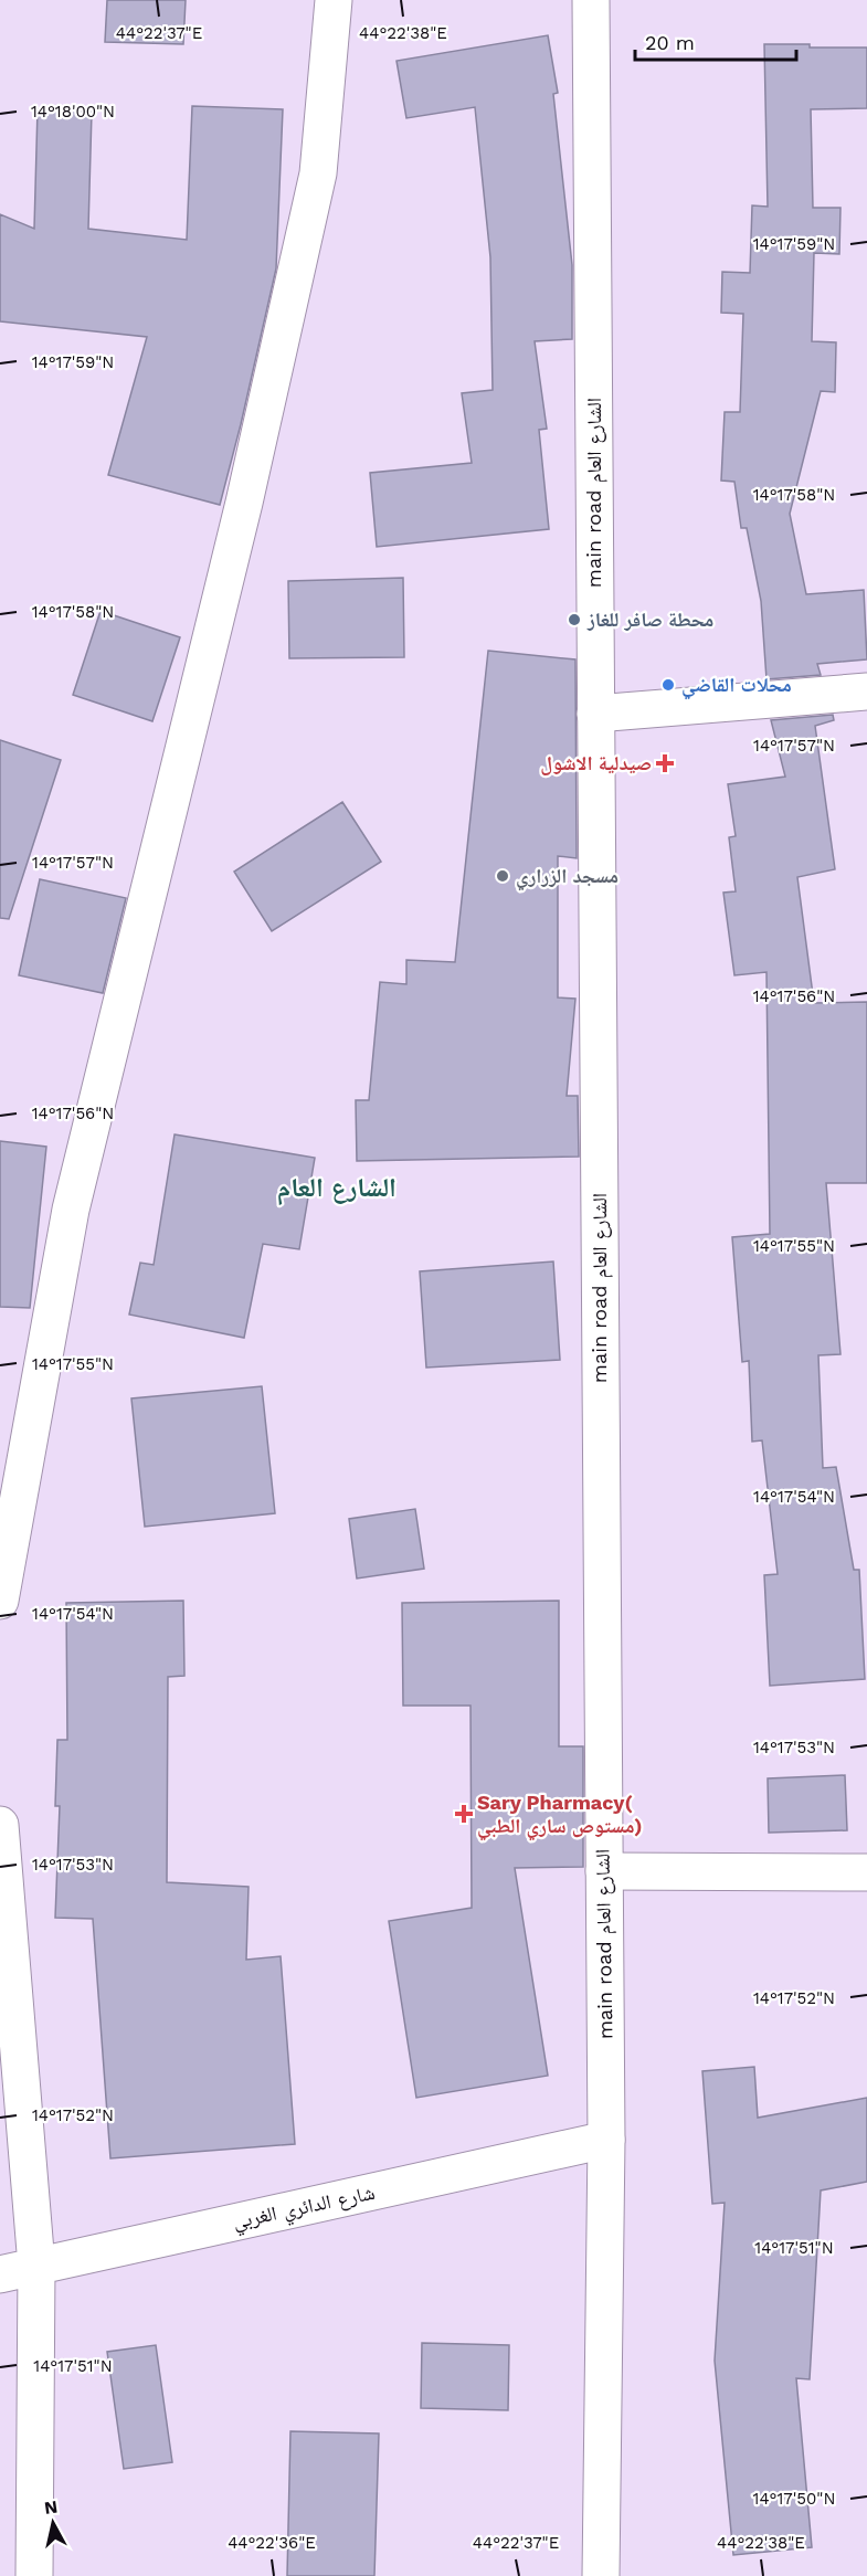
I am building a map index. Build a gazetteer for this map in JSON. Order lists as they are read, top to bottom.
{
  "streets": {
    "street": ["main road الشارع العام", "شارع الدائري الغربي"]
  },
  "crossings": [
    ["main road الشارع العام", "شارع الدائري الغربي"]
  ],
  "districts": ["الشارع العام"],
  "places": {
    "other": ["محطة صافر للغاز", "محلات القاضي", "مسجد الزراري"],
    "health": ["صيدلية الاشول", "Sary Pharmacy( مستوص ساري الطبي)"]
  },
  "scale_bar": "20 m",
  "north": "top",
  "coordinates": [
    "44°22'37\"E",
    "44°22'38\"E",
    "14°18'00\"N",
    "14°17'59\"N",
    "14°17'58\"N",
    "14°17'57\"N",
    "14°17'56\"N",
    "14°17'55\"N",
    "14°17'54\"N",
    "14°17'53\"N",
    "14°17'52\"N",
    "14°17'51\"N",
    "14°17'50\"N",
    "44°22'36\"E"
  ]
}
